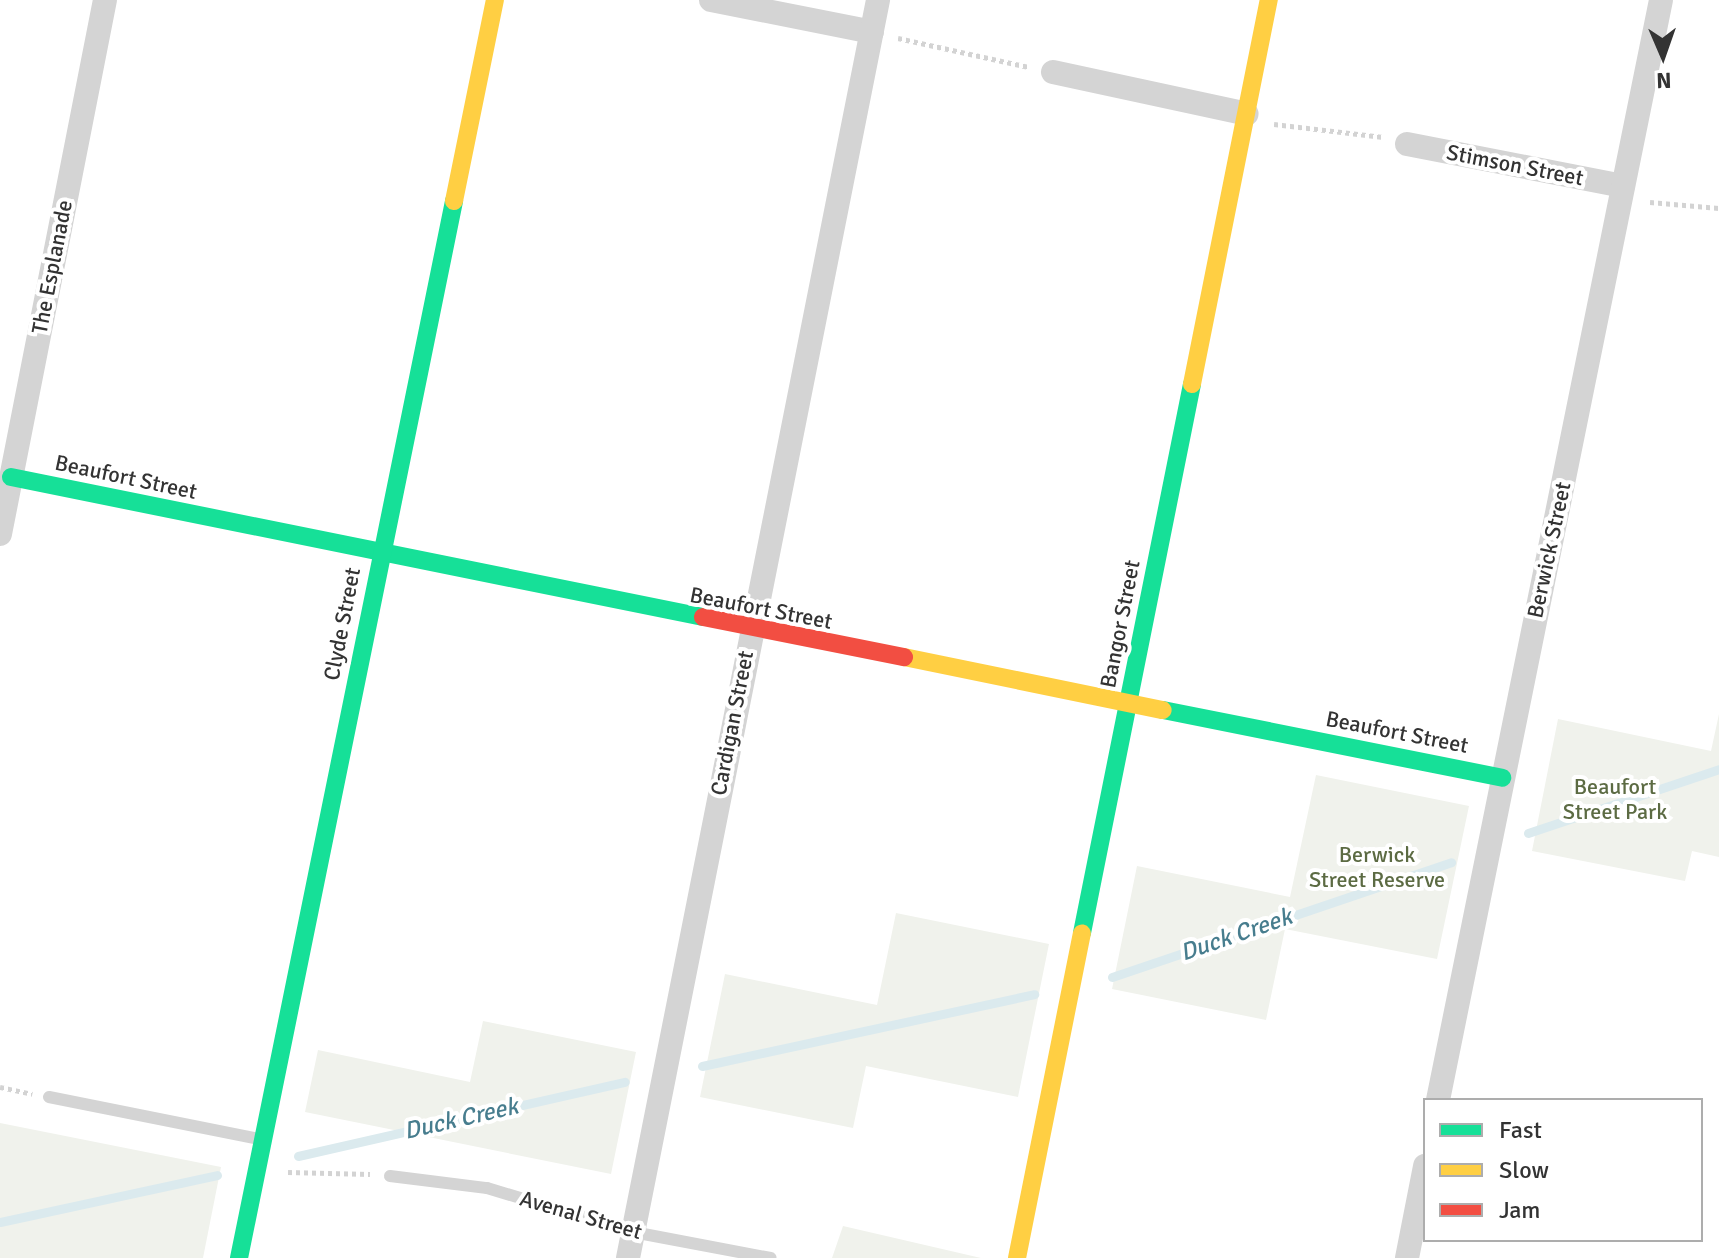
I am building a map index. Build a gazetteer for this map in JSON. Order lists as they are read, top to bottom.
{
  "streets": {
    "street": [
      "Stimson Street",
      "The Esplanade",
      "Beaufort Street",
      "Berwick Street",
      "Clyde Street",
      "Bangor Street",
      "Cardigan Street"
    ],
    "lane": ["Avenal Street"]
  },
  "crossings": [
    ["Stimson Street", "Berwick Street"],
    ["The Esplanade", "Beaufort Street"],
    ["Beaufort Street", "Berwick Street"],
    ["Beaufort Street", "Clyde Street"],
    ["Beaufort Street", "Bangor Street"],
    ["Beaufort Street", "Cardigan Street"],
    ["Cardigan Street", "Avenal Street"]
  ],
  "water": ["Duck Creek"],
  "parks": ["Beaufort Street Park", "Berwick Street Reserve"],
  "legend": ["Fast", "Slow", "Jam"],
  "north": "bottom"
}
